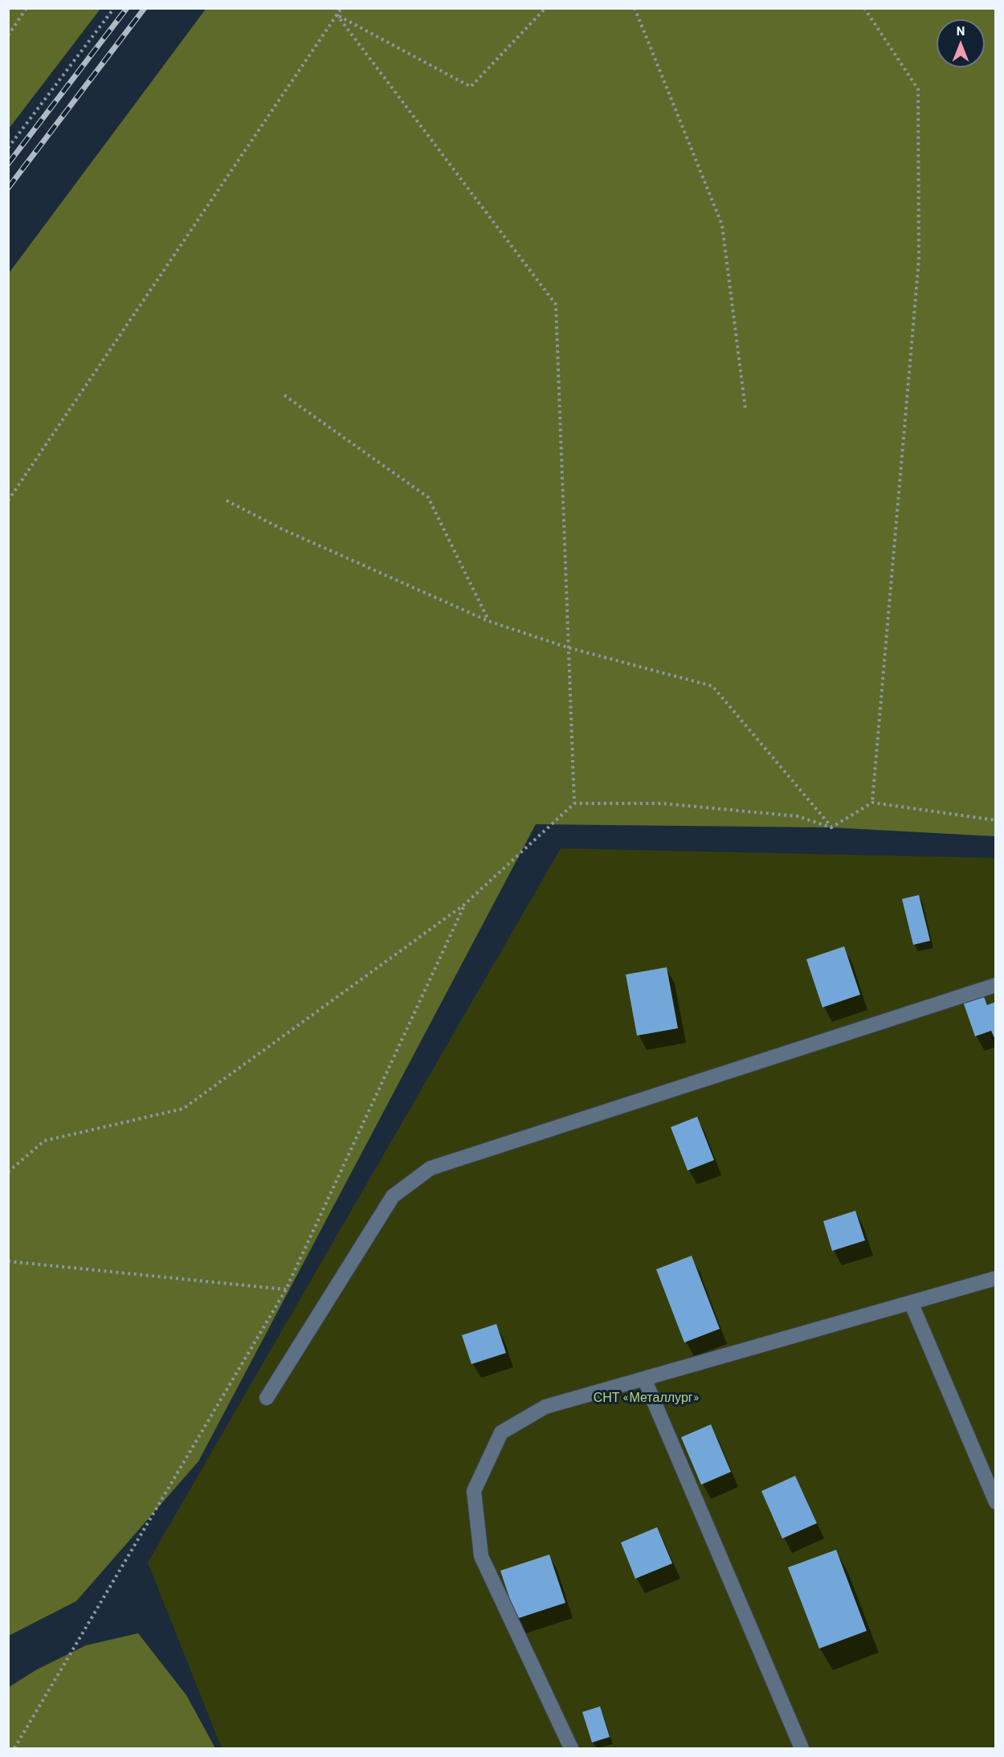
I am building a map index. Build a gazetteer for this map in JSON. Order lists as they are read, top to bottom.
{
  "parks": ["СНТ «Металлург»"],
  "north": "top"
}
